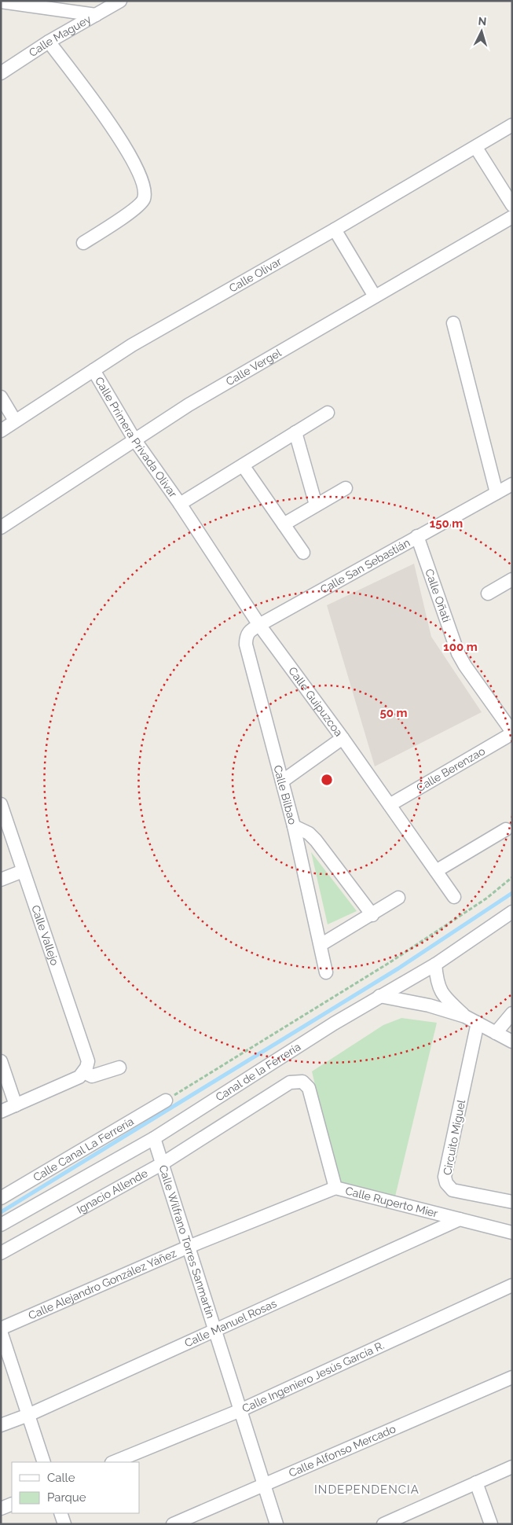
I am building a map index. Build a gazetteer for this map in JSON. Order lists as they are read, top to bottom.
{
  "streets": {
    "street": [
      "Calle Maguey",
      "Calle Olivar",
      "Calle Vergel",
      "Calle Primera Privada Olivar",
      "Calle San Sebastián",
      "Calle Oñati",
      "Calle Guipuzcoa",
      "Calle Berenzao",
      "Calle Bilbao",
      "Calle Vallejo",
      "Canal de la Ferrería",
      "Circuito Miguel",
      "Calle Canal La Ferrería",
      "Ignacio Allende",
      "Calle Ruperto Mier",
      "Calle Wilfrano Torres Sanmartín",
      "Calle Alejandro González Yáñez",
      "Calle Manuel Rosas",
      "Calle Ingeniero Jesús García R.",
      "Calle Alfonso Mercado"
    ]
  },
  "crossings": [
    ["Calle Olivar", "Calle Primera Privada Olivar"],
    ["Calle Vergel", "Calle Primera Privada Olivar"],
    ["Calle Primera Privada Olivar", "Calle Guipuzcoa"],
    ["Calle San Sebastián", "Calle Oñati"],
    ["Calle San Sebastián", "Calle Guipuzcoa"],
    ["Calle San Sebastián", "Calle Bilbao"],
    ["Calle Oñati", "Calle Berenzao"],
    ["Calle Guipuzcoa", "Calle Berenzao"],
    ["Calle Guipuzcoa", "Calle Bilbao"],
    ["Canal de la Ferrería", "Calle Wilfrano Torres Sanmartín"],
    ["Ignacio Allende", "Calle Ruperto Mier"],
    ["Ignacio Allende", "Calle Wilfrano Torres Sanmartín"],
    ["Calle Ruperto Mier", "Calle Alejandro González Yáñez"],
    ["Calle Ruperto Mier", "Calle Manuel Rosas"],
    ["Calle Wilfrano Torres Sanmartín", "Calle Alejandro González Yáñez"],
    ["Calle Wilfrano Torres Sanmartín", "Calle Manuel Rosas"],
    ["Calle Wilfrano Torres Sanmartín", "Calle Ingeniero Jesús García R."],
    ["Calle Wilfrano Torres Sanmartín", "Calle Alfonso Mercado"]
  ],
  "districts": ["INDEPENDENCIA"],
  "legend": ["Calle", "Parque"],
  "north": "top",
  "rings": ["150 m", "100 m", "50 m"]
}
